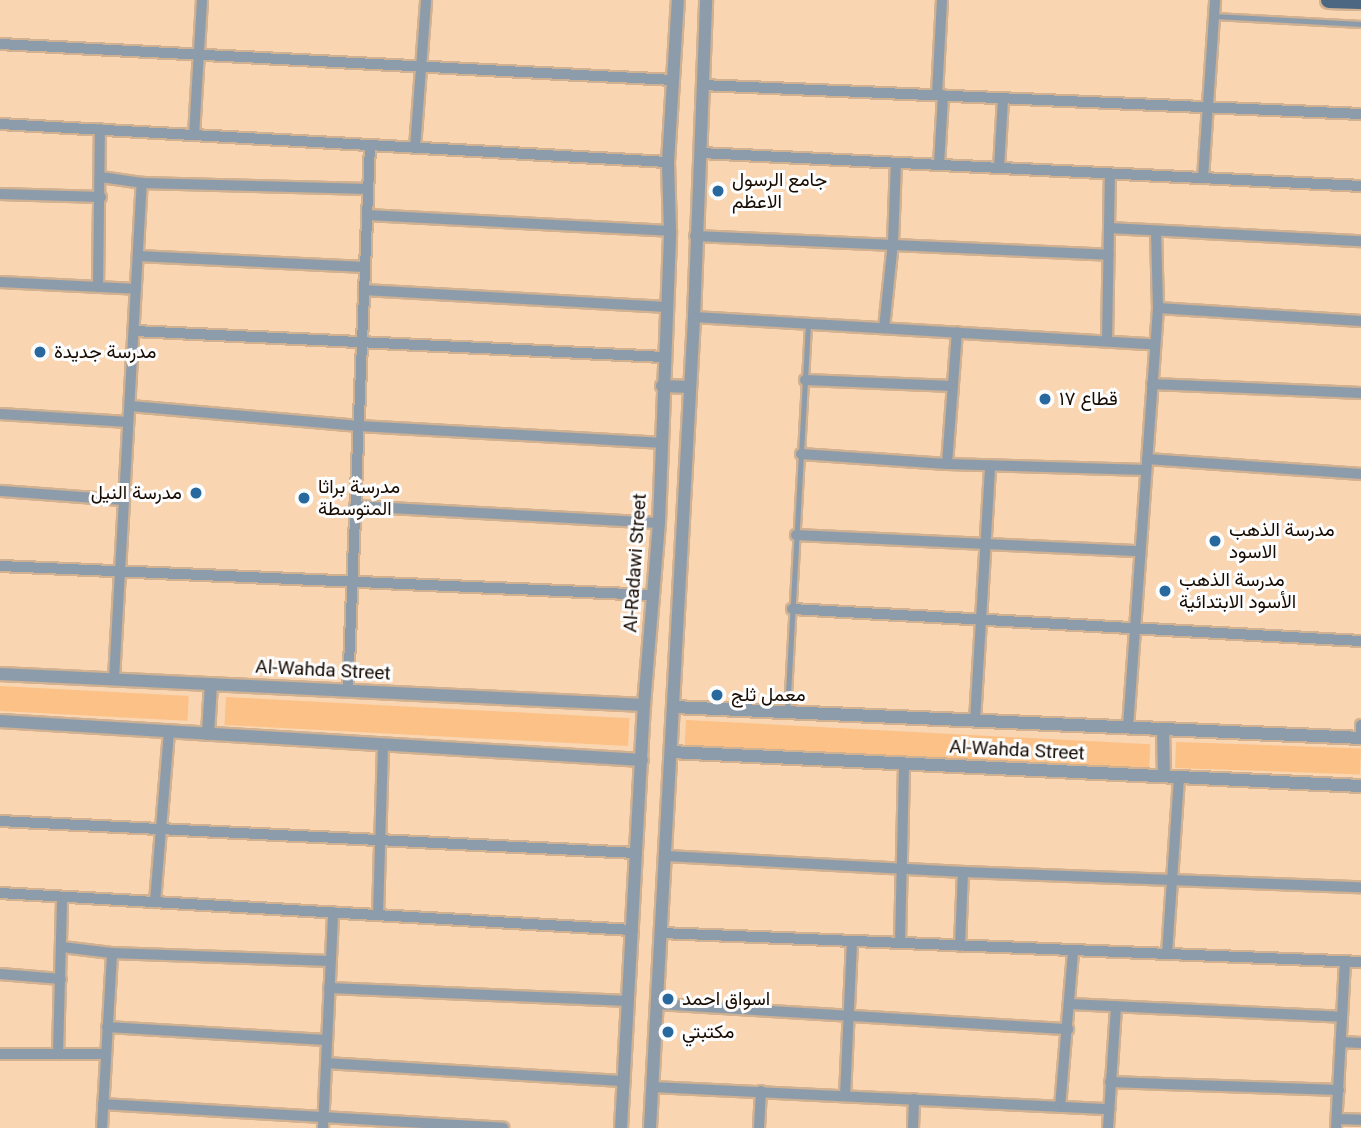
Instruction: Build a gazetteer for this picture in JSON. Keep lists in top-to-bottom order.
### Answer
{
  "streets": {
    "street": ["Al-Radawi Street", "Al-Wahda Street"]
  },
  "crossings": [
    ["Al-Radawi Street", "Al-Wahda Street"]
  ],
  "places": [
    "جامع الرسول الاعظم",
    "مدرسة جديدة",
    "قطاع ١٧",
    "مدرسة النيل",
    "مدرسة براثا المتوسطة",
    "مدرسة الذهب الاسود",
    "مدرسة الذهب الأسود الابتدائية",
    "معمل ثلج",
    "اسواق احمد",
    "مكتبتي"
  ]
}
